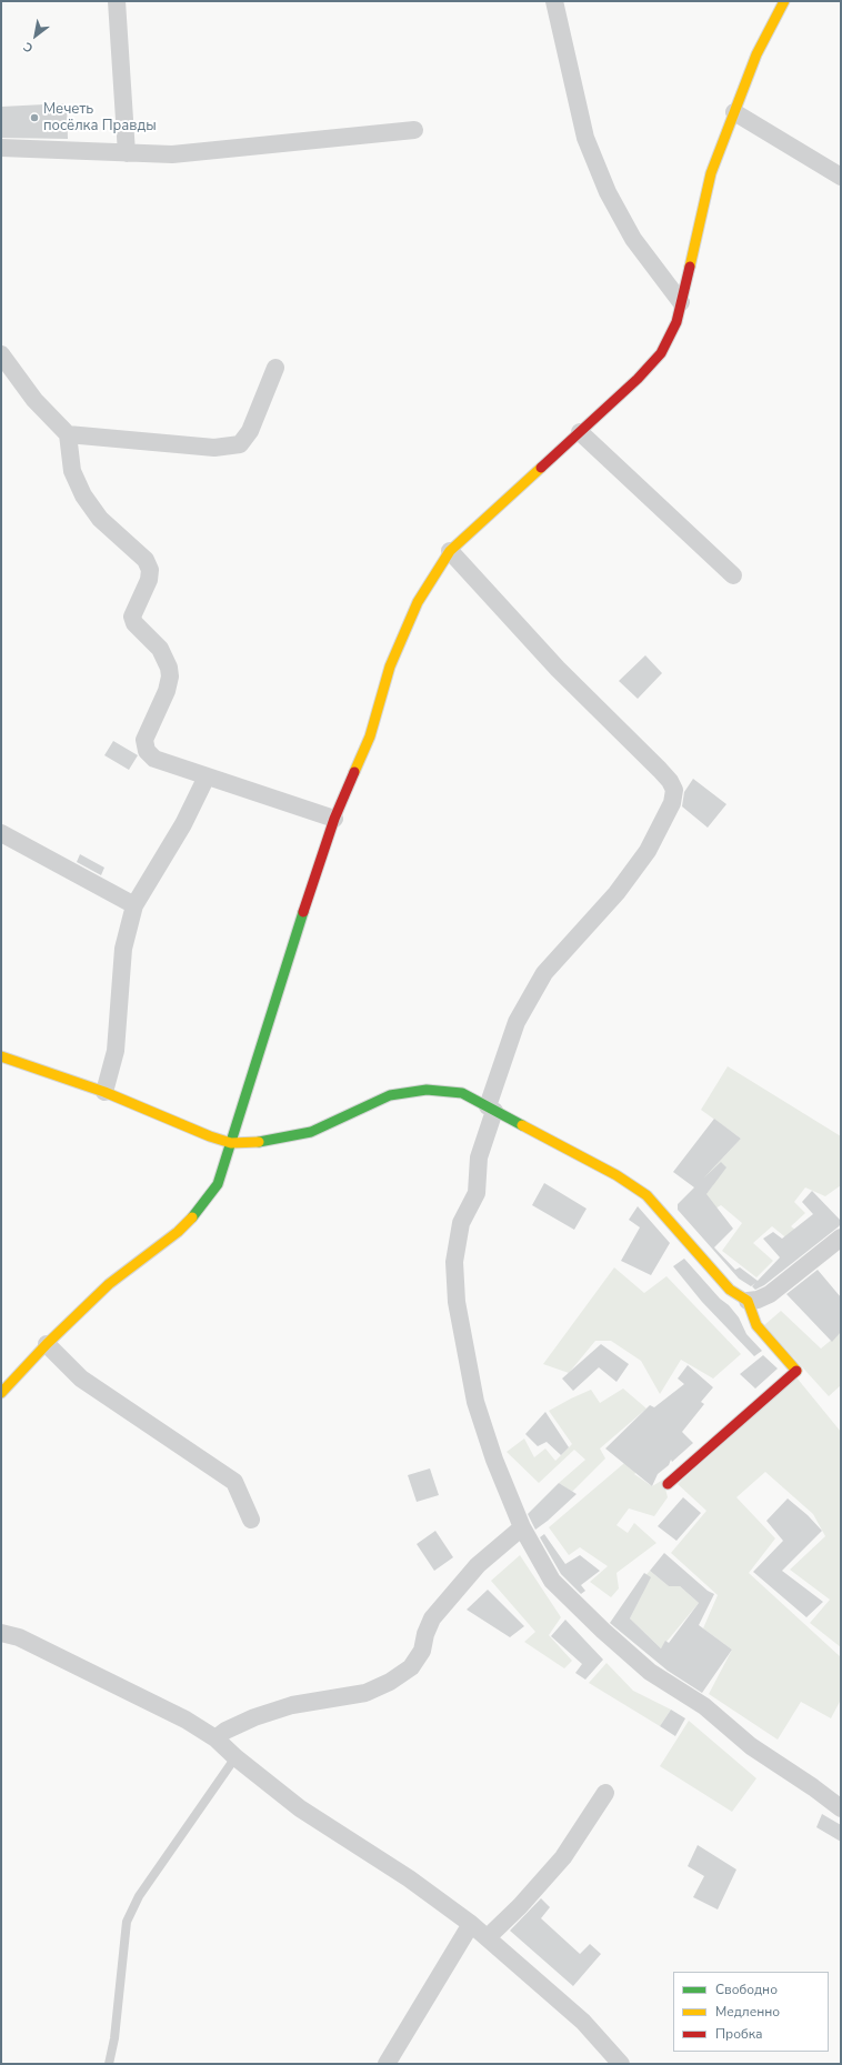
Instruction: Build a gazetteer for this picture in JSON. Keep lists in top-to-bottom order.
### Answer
{
  "places": ["Мечеть посёлка Правды"],
  "legend": ["Свободно", "Медленно", "Пробка"],
  "north": "bottom left"
}
